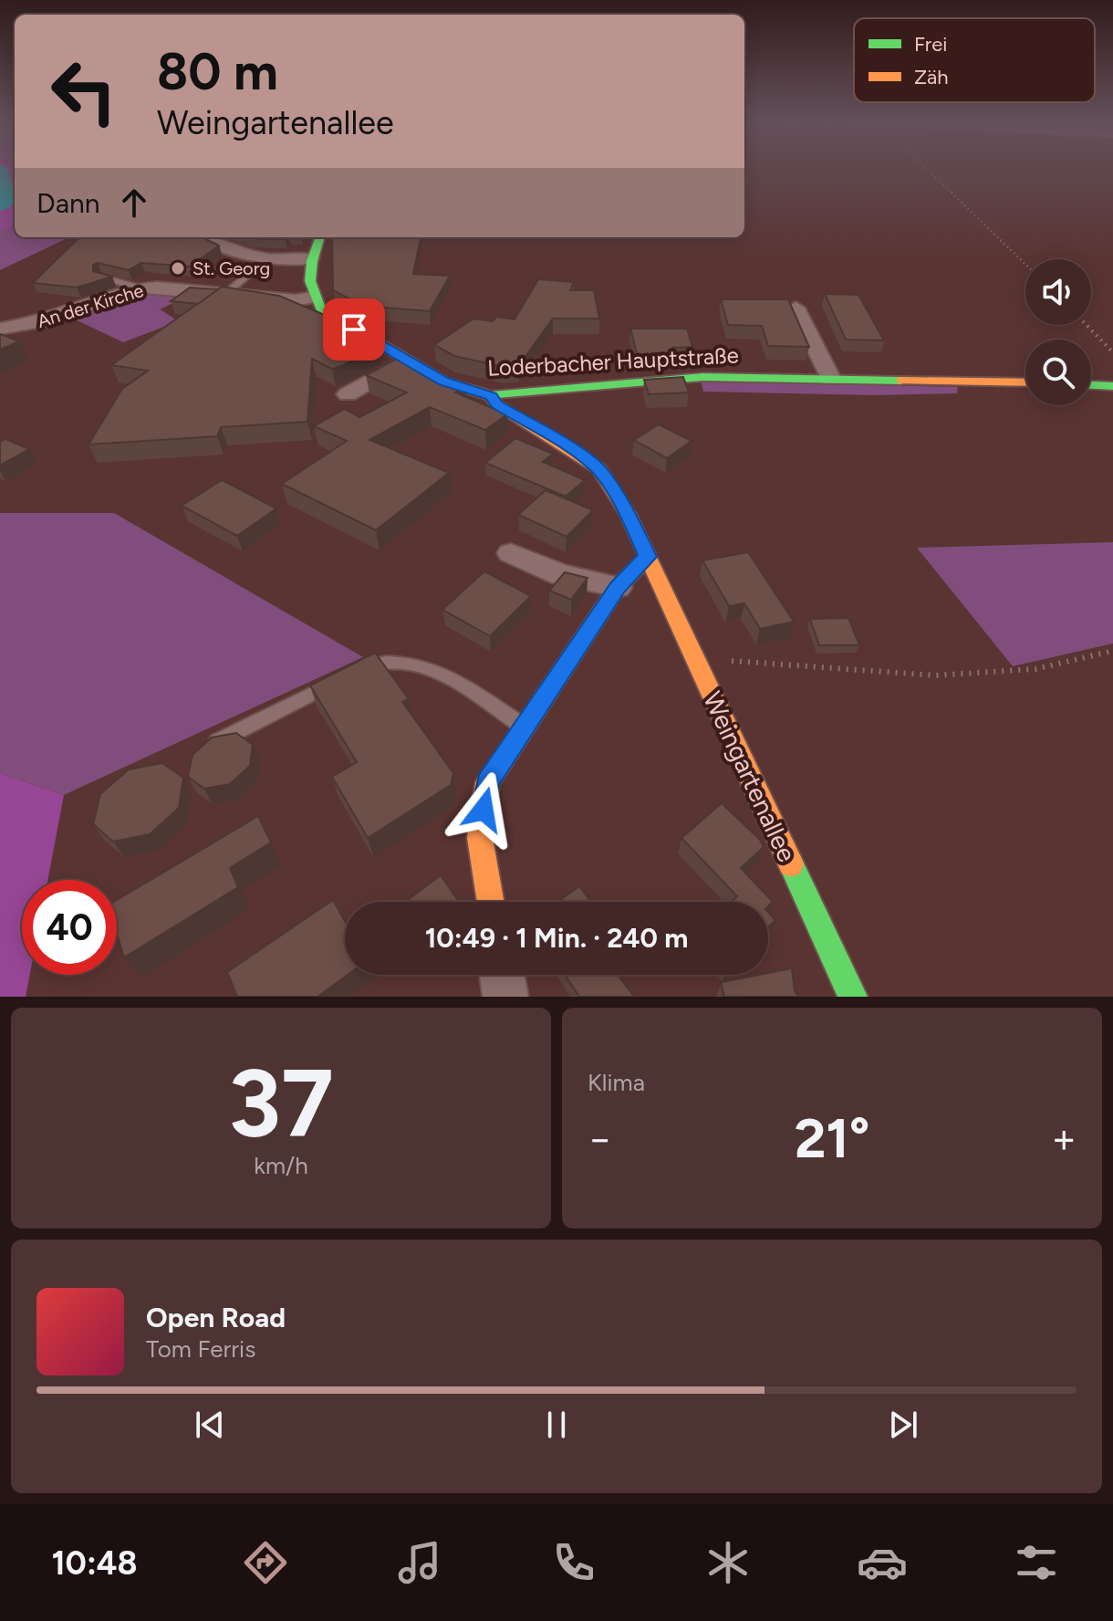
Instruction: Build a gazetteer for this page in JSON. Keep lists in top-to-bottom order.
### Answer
{
  "streets": {
    "street": ["An der Kirche", "Loderbacher Hauptstraße", "Weingartenallee"]
  },
  "crossings": [
    ["An der Kirche", "Loderbacher Hauptstraße"],
    ["Loderbacher Hauptstraße", "Weingartenallee"]
  ],
  "places": ["St. Georg"],
  "legend": ["Frei", "Zäh"],
  "page": {
    "turn": ["80 m", "Weingartenallee"],
    "then": "Dann",
    "limit": "40",
    "trip": "10:49 · 1 Min. · 240 m",
    "tile": [
      ["37", "km/h"],
      "Klima"
    ],
    "heat": ["−", "21°", "+"],
    "song": ["Open Road", "Tom Ferris"],
    "tabs": "10:48"
  }
}
